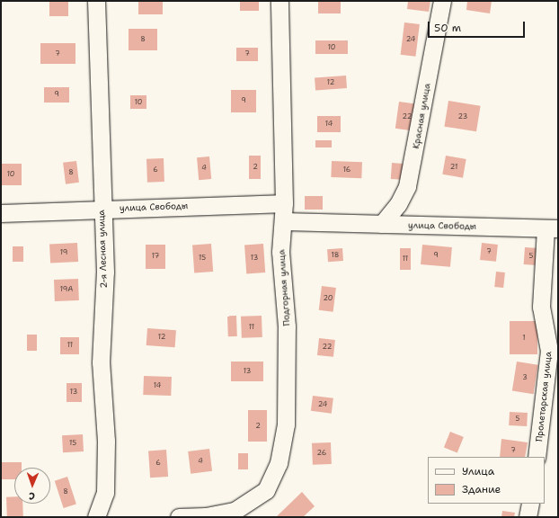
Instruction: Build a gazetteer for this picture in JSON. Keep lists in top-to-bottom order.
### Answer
{
  "streets": {
    "street": [
      "Красная улица",
      "улица Свободы",
      "2-я Лесная улица",
      "Подгорная улица",
      "Пролетарская улица"
    ]
  },
  "crossings": [
    ["Красная улица", "улица Свободы"],
    ["улица Свободы", "2-я Лесная улица"],
    ["улица Свободы", "Подгорная улица"],
    ["улица Свободы", "Пролетарская улица"]
  ],
  "house_numbers": [
    "8",
    "24",
    "10",
    "7",
    "7",
    "12",
    "9",
    "9",
    "10",
    "22",
    "23",
    "14",
    "2",
    "21",
    "4",
    "6",
    "16",
    "8",
    "10",
    "7",
    "19",
    "18",
    "9",
    "17",
    "5",
    "15",
    "13",
    "11",
    "19А",
    "20",
    "11",
    "12",
    "1",
    "11",
    "22",
    "13",
    "3",
    "14",
    "13",
    "24",
    "5",
    "2",
    "15",
    "7",
    "26",
    "4",
    "6",
    "8"
  ],
  "legend": ["Улица", "Здание"],
  "scale_bar": "50 m",
  "north": "bottom"
}
